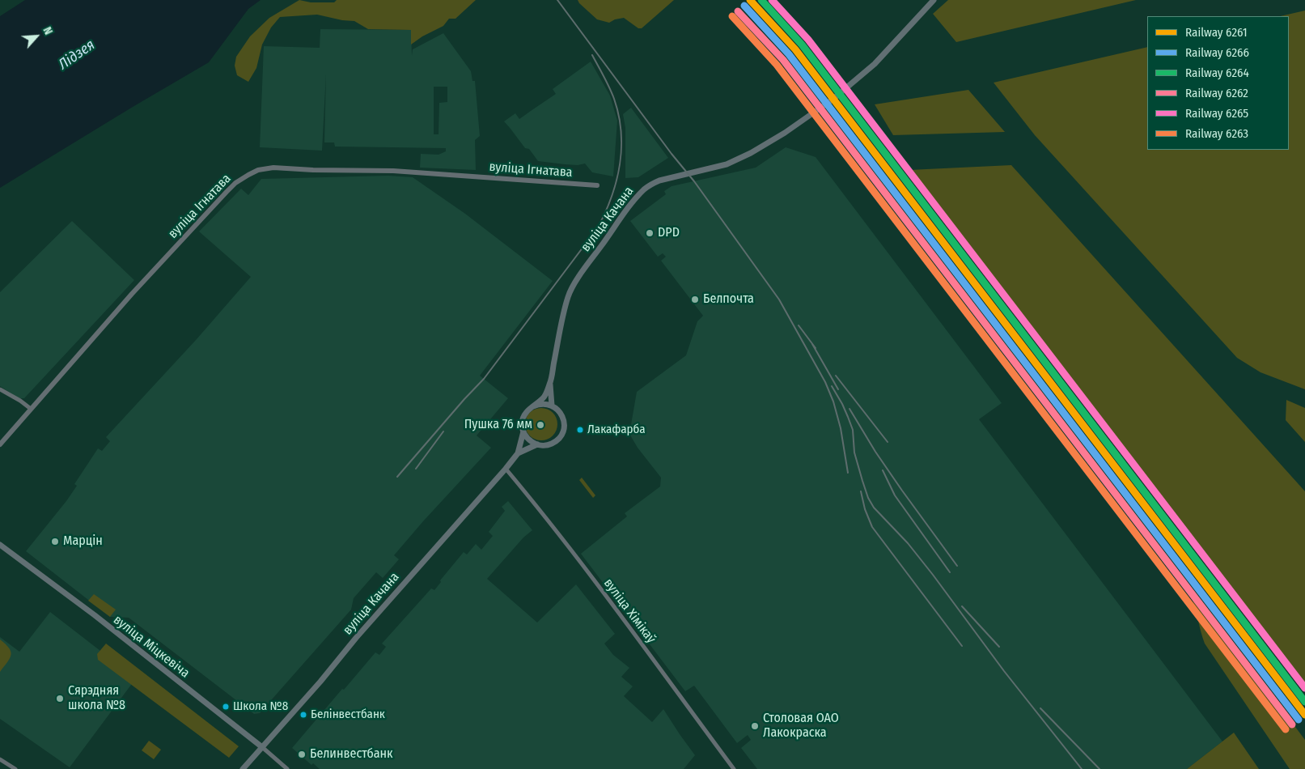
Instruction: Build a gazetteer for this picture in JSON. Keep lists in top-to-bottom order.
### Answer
{
  "streets": {
    "main road": ["вуліца Качана", "вуліца Міцкевіча"],
    "street": ["вуліца Ігнатава", "вуліца Хімікаў"]
  },
  "crossings": [
    ["вуліца Качана", "вуліца Хімікаў"],
    ["вуліца Качана", "вуліца Міцкевіча"]
  ],
  "water": ["Лідзея"],
  "places": [
    "DPD",
    "Белпочта",
    "Пушка 76 мм",
    "Лакафарба",
    "Марцін",
    "Сярэдняя школа №8",
    "Школа №8",
    "Белінвестбанк",
    "Столовая ОАО Лакокраска",
    "Белинвестбанк"
  ],
  "lines": [
    "rail line 6261",
    "rail line 6264",
    "rail line 6265",
    "rail line 6266",
    "rail line 6262",
    "rail line 6263"
  ],
  "legend": [
    "Railway 6261",
    "Railway 6266",
    "Railway 6264",
    "Railway 6262",
    "Railway 6265",
    "Railway 6263"
  ],
  "north": "top right"
}
